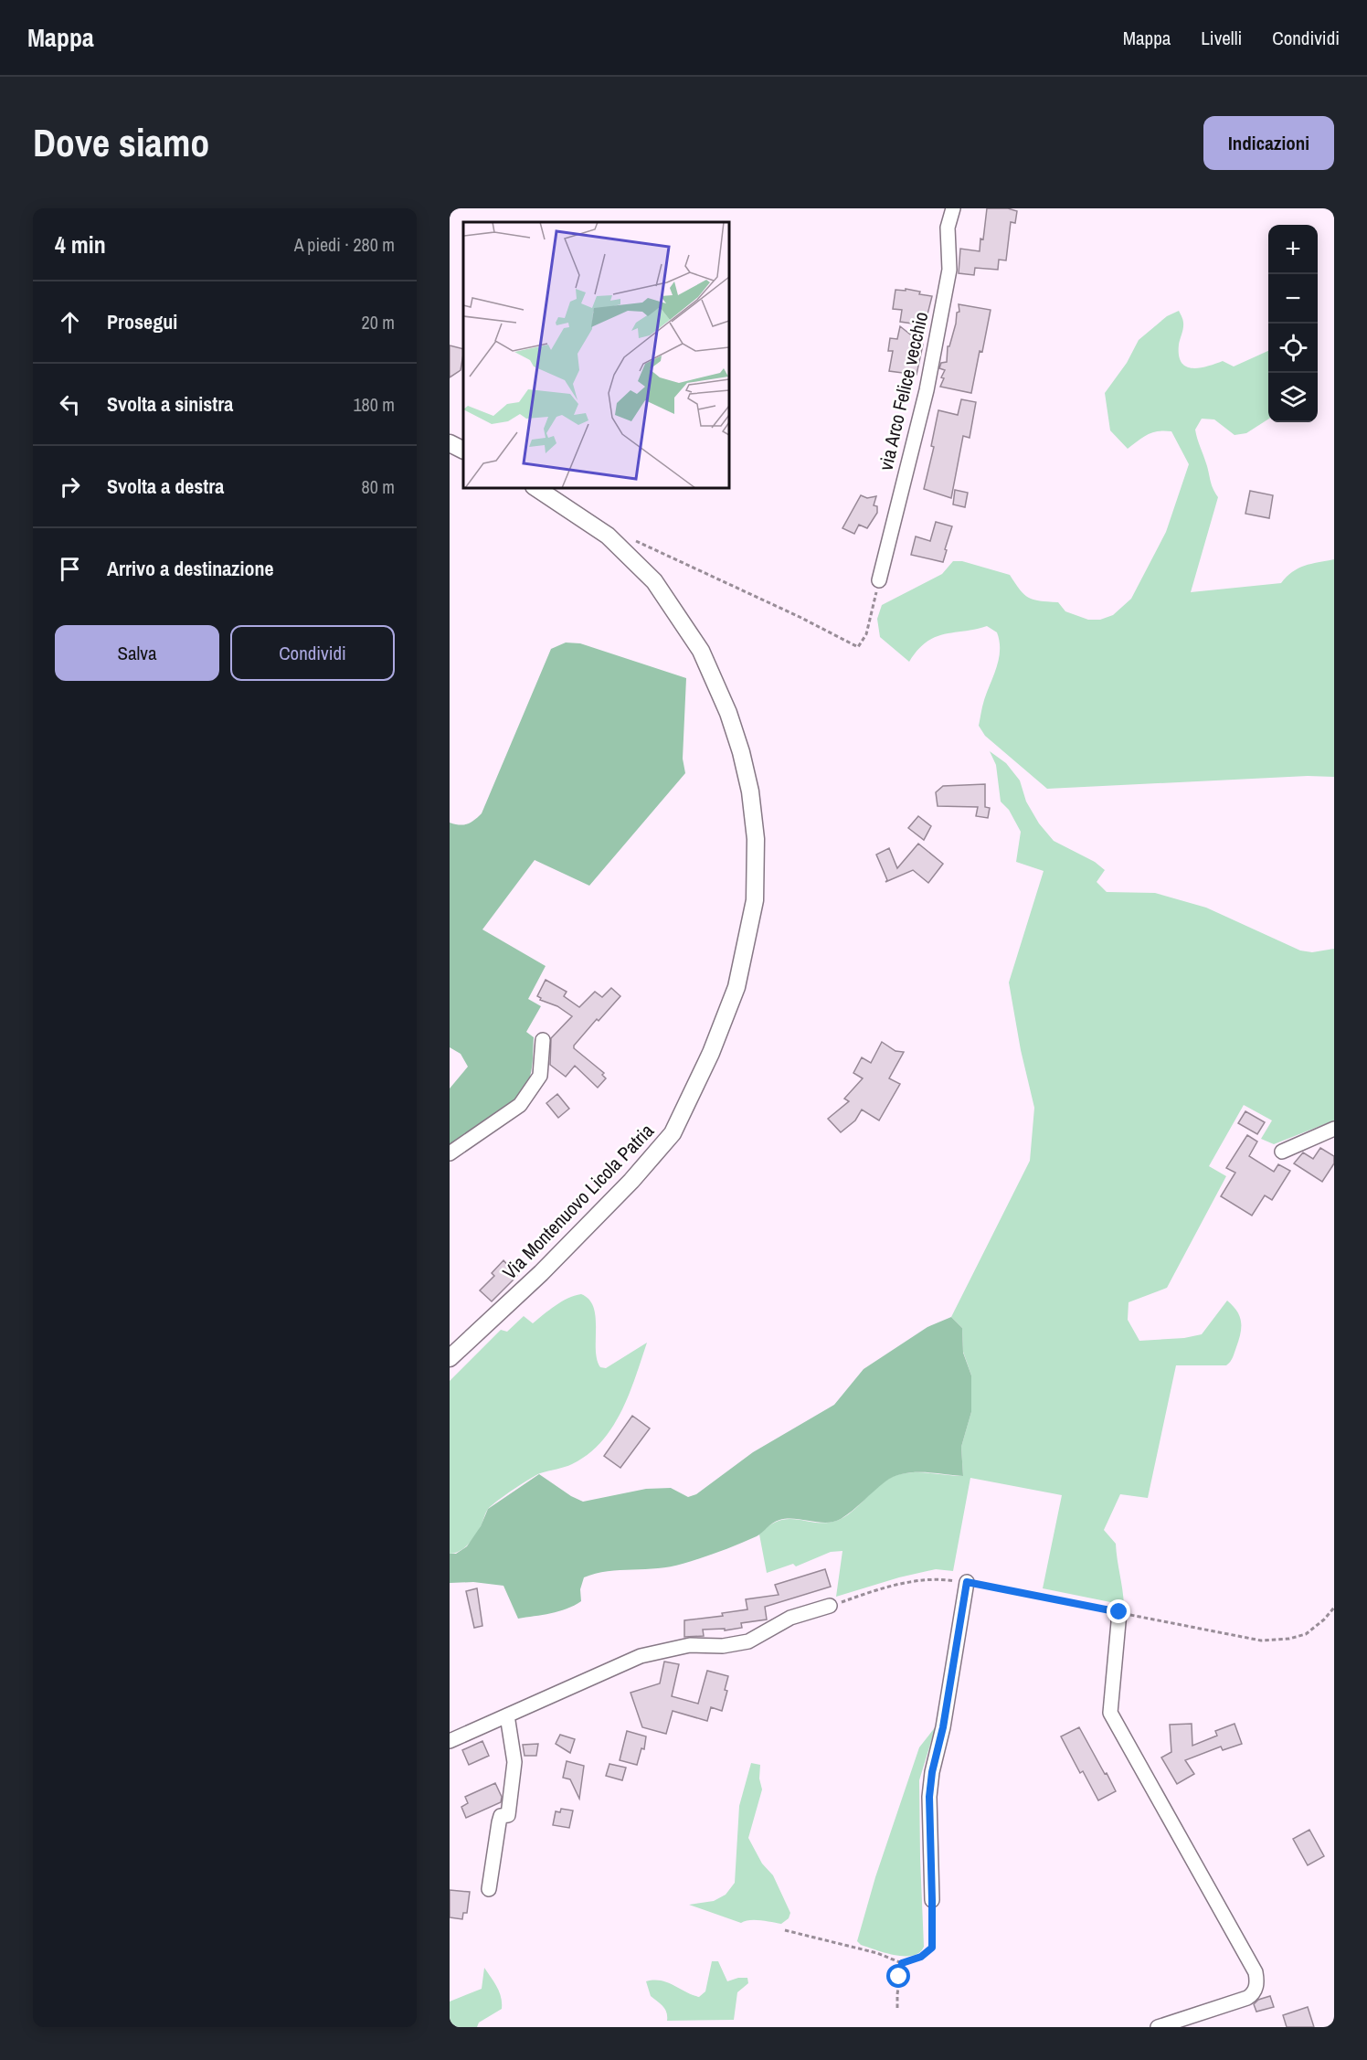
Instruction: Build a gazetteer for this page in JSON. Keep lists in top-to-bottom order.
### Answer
{
  "streets": {
    "main road": ["Via Montenuovo Licola Patria"],
    "street": ["via Arco Felice vecchio"]
  },
  "page": {
    "header": "Mappa",
    "nav": ["Mappa", "Livelli", "Condividi"],
    "buttons": [
      "Indicazioni",
      ["Salva", "Condividi"]
    ],
    "title": "Dove siamo",
    "heading": ["4 min", "A piedi · 280 m"],
    "map_buttons": ["+", "−"],
    "list": [
      ["Prosegui", "20 m"],
      ["Svolta a sinistra", "180 m"],
      ["Svolta a destra", "80 m"],
      "Arrivo a destinazione"
    ]
  }
}
